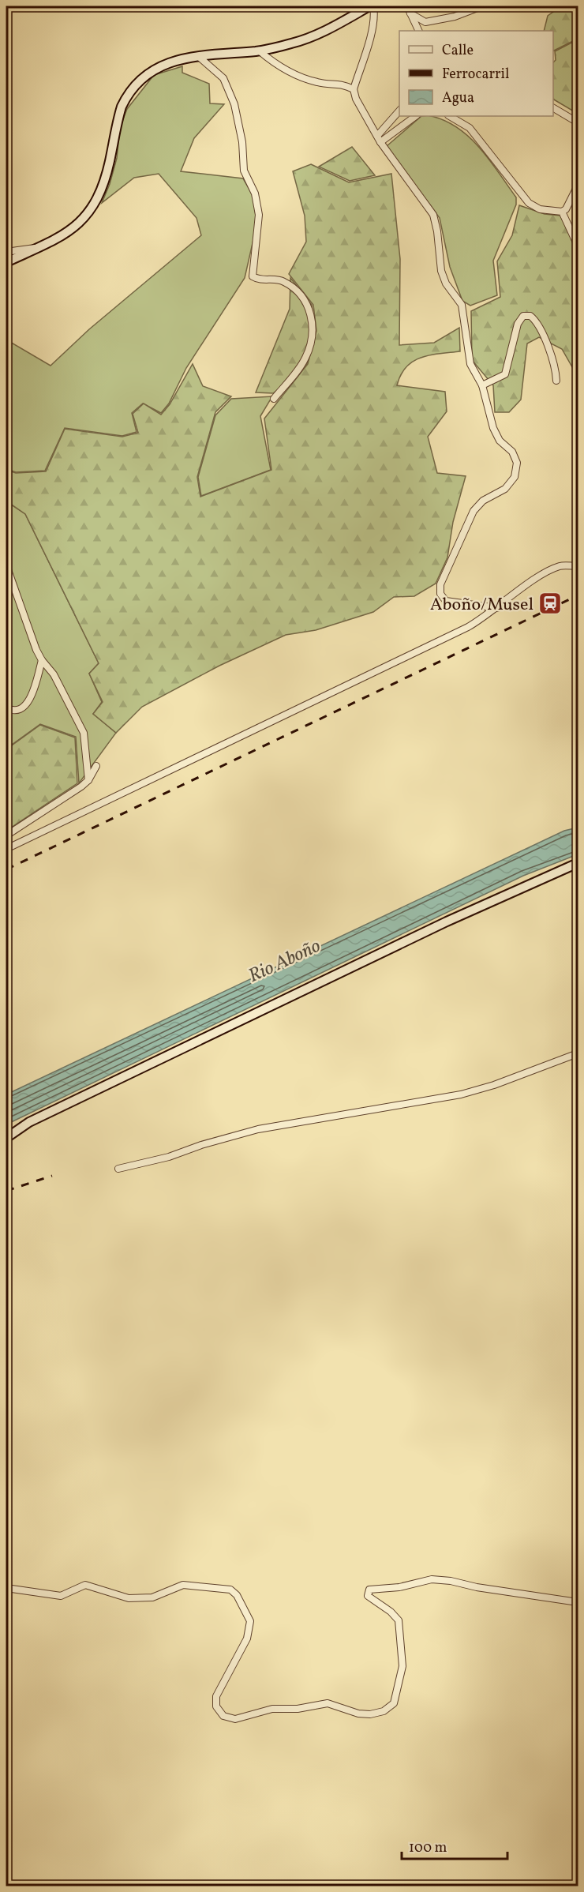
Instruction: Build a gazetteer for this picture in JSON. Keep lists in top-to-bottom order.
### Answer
{
  "water": ["Rio Aboño"],
  "places": {
    "station": ["Aboño/Musel"]
  },
  "legend": ["Calle", "Ferrocarril", "Agua"],
  "scale_bar": "100 m"
}
